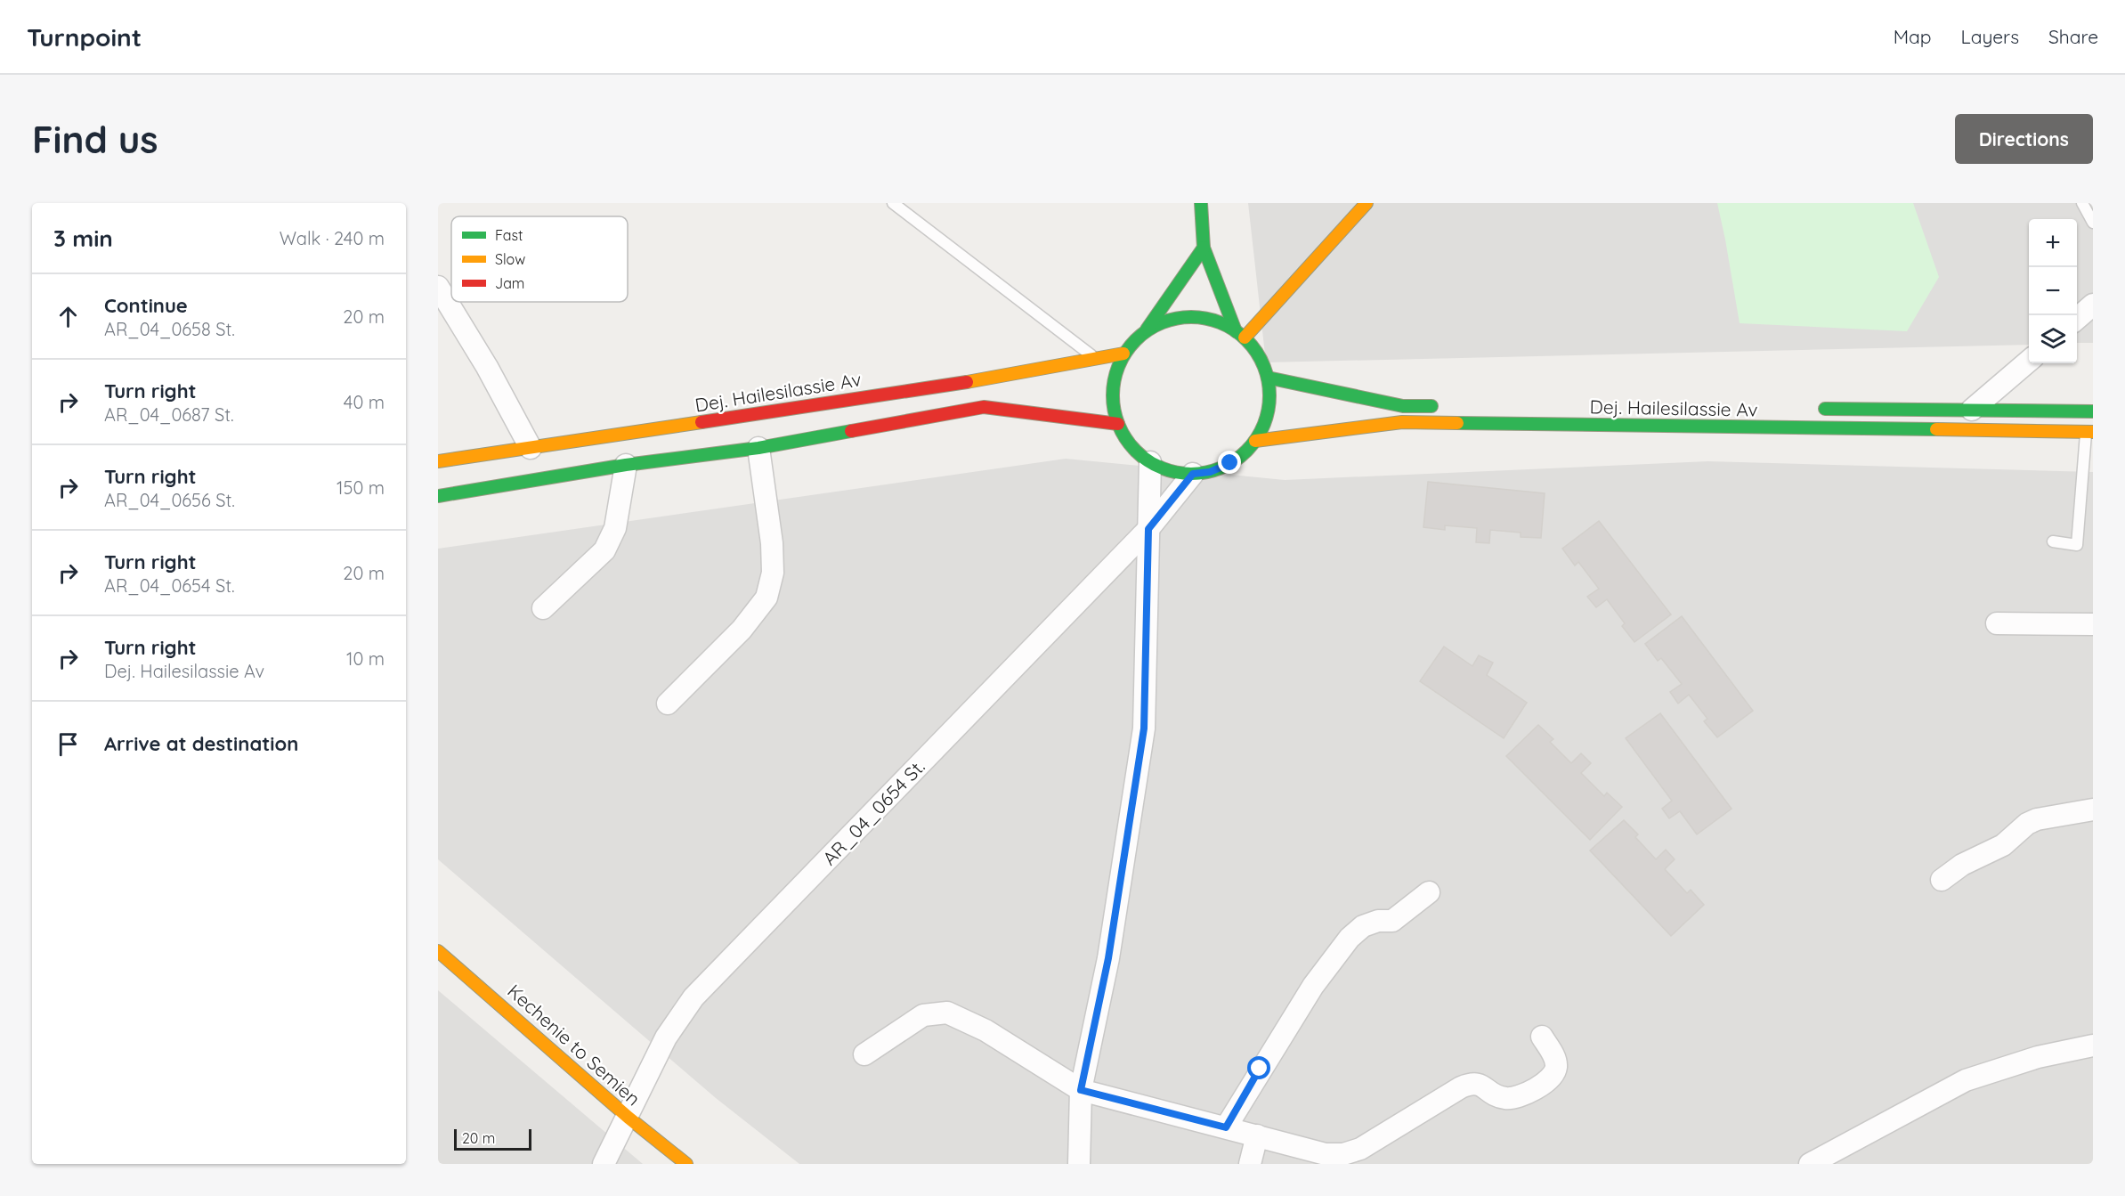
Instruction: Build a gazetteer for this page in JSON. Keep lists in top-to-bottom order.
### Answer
{
  "streets": {
    "main road": ["Dej. Hailesilassie Av", "Kechenie to Semien"],
    "street": ["AR_04_0654 St."]
  },
  "crossings": [
    ["Dej. Hailesilassie Av", "AR_04_0654 St."],
    ["AR_04_0654 St.", "Kechenie to Semien"]
  ],
  "legend": ["Fast", "Slow", "Jam"],
  "scale_bar": "20 m",
  "page": {
    "header": "Turnpoint",
    "nav": ["Map", "Layers", "Share"],
    "buttons": "Directions",
    "title": "Find us",
    "heading": ["3 min", "Walk · 240 m"],
    "map_buttons": ["+", "−"],
    "list": [
      ["Continue", "AR_04_0658 St.", "20 m"],
      ["Turn right", "AR_04_0687 St.", "40 m"],
      ["Turn right", "AR_04_0656 St.", "150 m"],
      ["Turn right", "AR_04_0654 St.", "20 m"],
      ["Turn right", "Dej. Hailesilassie Av", "10 m"],
      "Arrive at destination"
    ],
    "scale": "20 m"
  }
}
